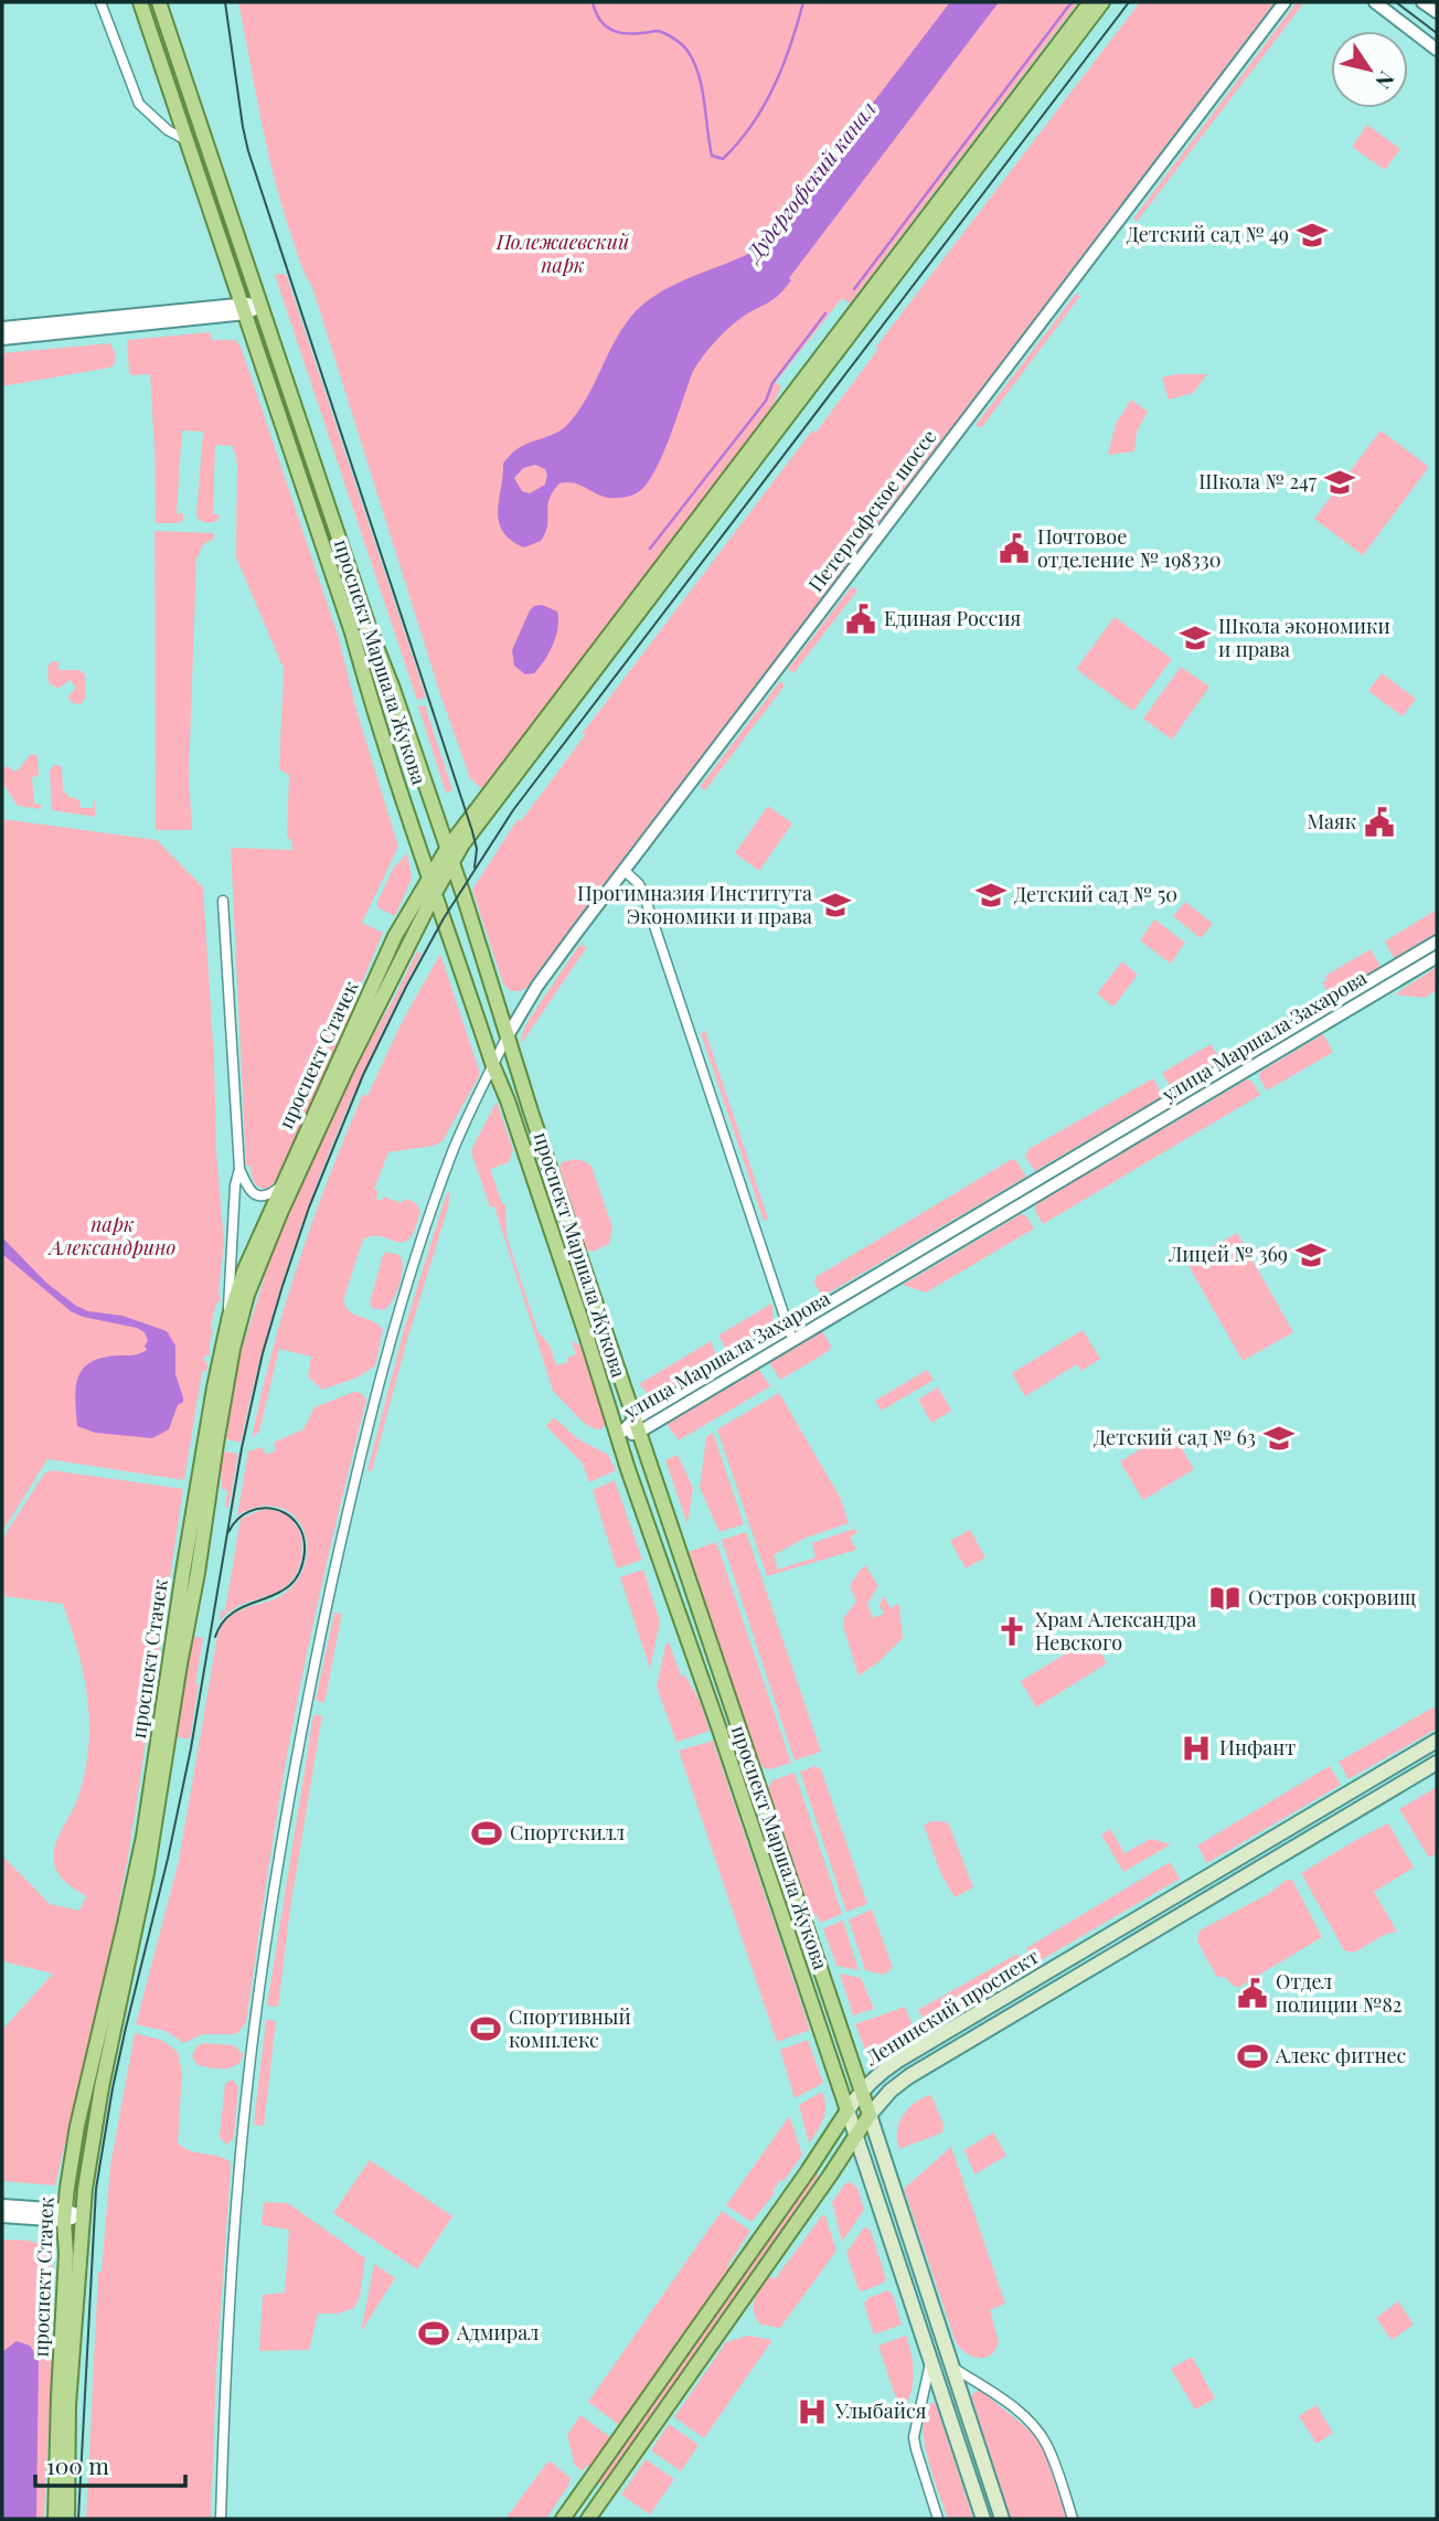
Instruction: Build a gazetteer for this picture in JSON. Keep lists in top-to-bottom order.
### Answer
{
  "streets": {
    "main road": ["проспект Маршала Жукова", "проспект Стачек", "Ленинский проспект"],
    "street": ["Петергофское шоссе", "улица Маршала Захарова"]
  },
  "crossings": [
    ["Петергофское шоссе", "проспект Маршала Жукова"],
    ["проспект Маршала Жукова", "улица Маршала Захарова"],
    ["проспект Маршала Жукова", "проспект Стачек"],
    ["проспект Маршала Жукова", "Ленинский проспект"]
  ],
  "water": ["Дудергофский канал"],
  "parks": ["Полежаевский парк", "парк Александрино"],
  "places": {
    "school or university": [
      "Детский сад № 49",
      "Школа № 247",
      "Школа экономики и права",
      "Детский сад № 50",
      "Прогимназия Института Экономики и права",
      "Лицей № 369",
      "Детский сад № 63"
    ],
    "public building": [
      "Почтовое отделение № 198330",
      "Единая Россия",
      "Маяк",
      "Отдел полиции №82"
    ],
    "library": ["Остров сокровищ"],
    "church": ["Храм Александра Невского"],
    "hospital": ["Инфант", "Улыбайся"],
    "sports": [
      "Спортскилл",
      "Спортивный комплекс",
      "Алекс фитнес",
      "Адмирал"
    ]
  },
  "scale_bar": "100 m",
  "north": "bottom right"
}
